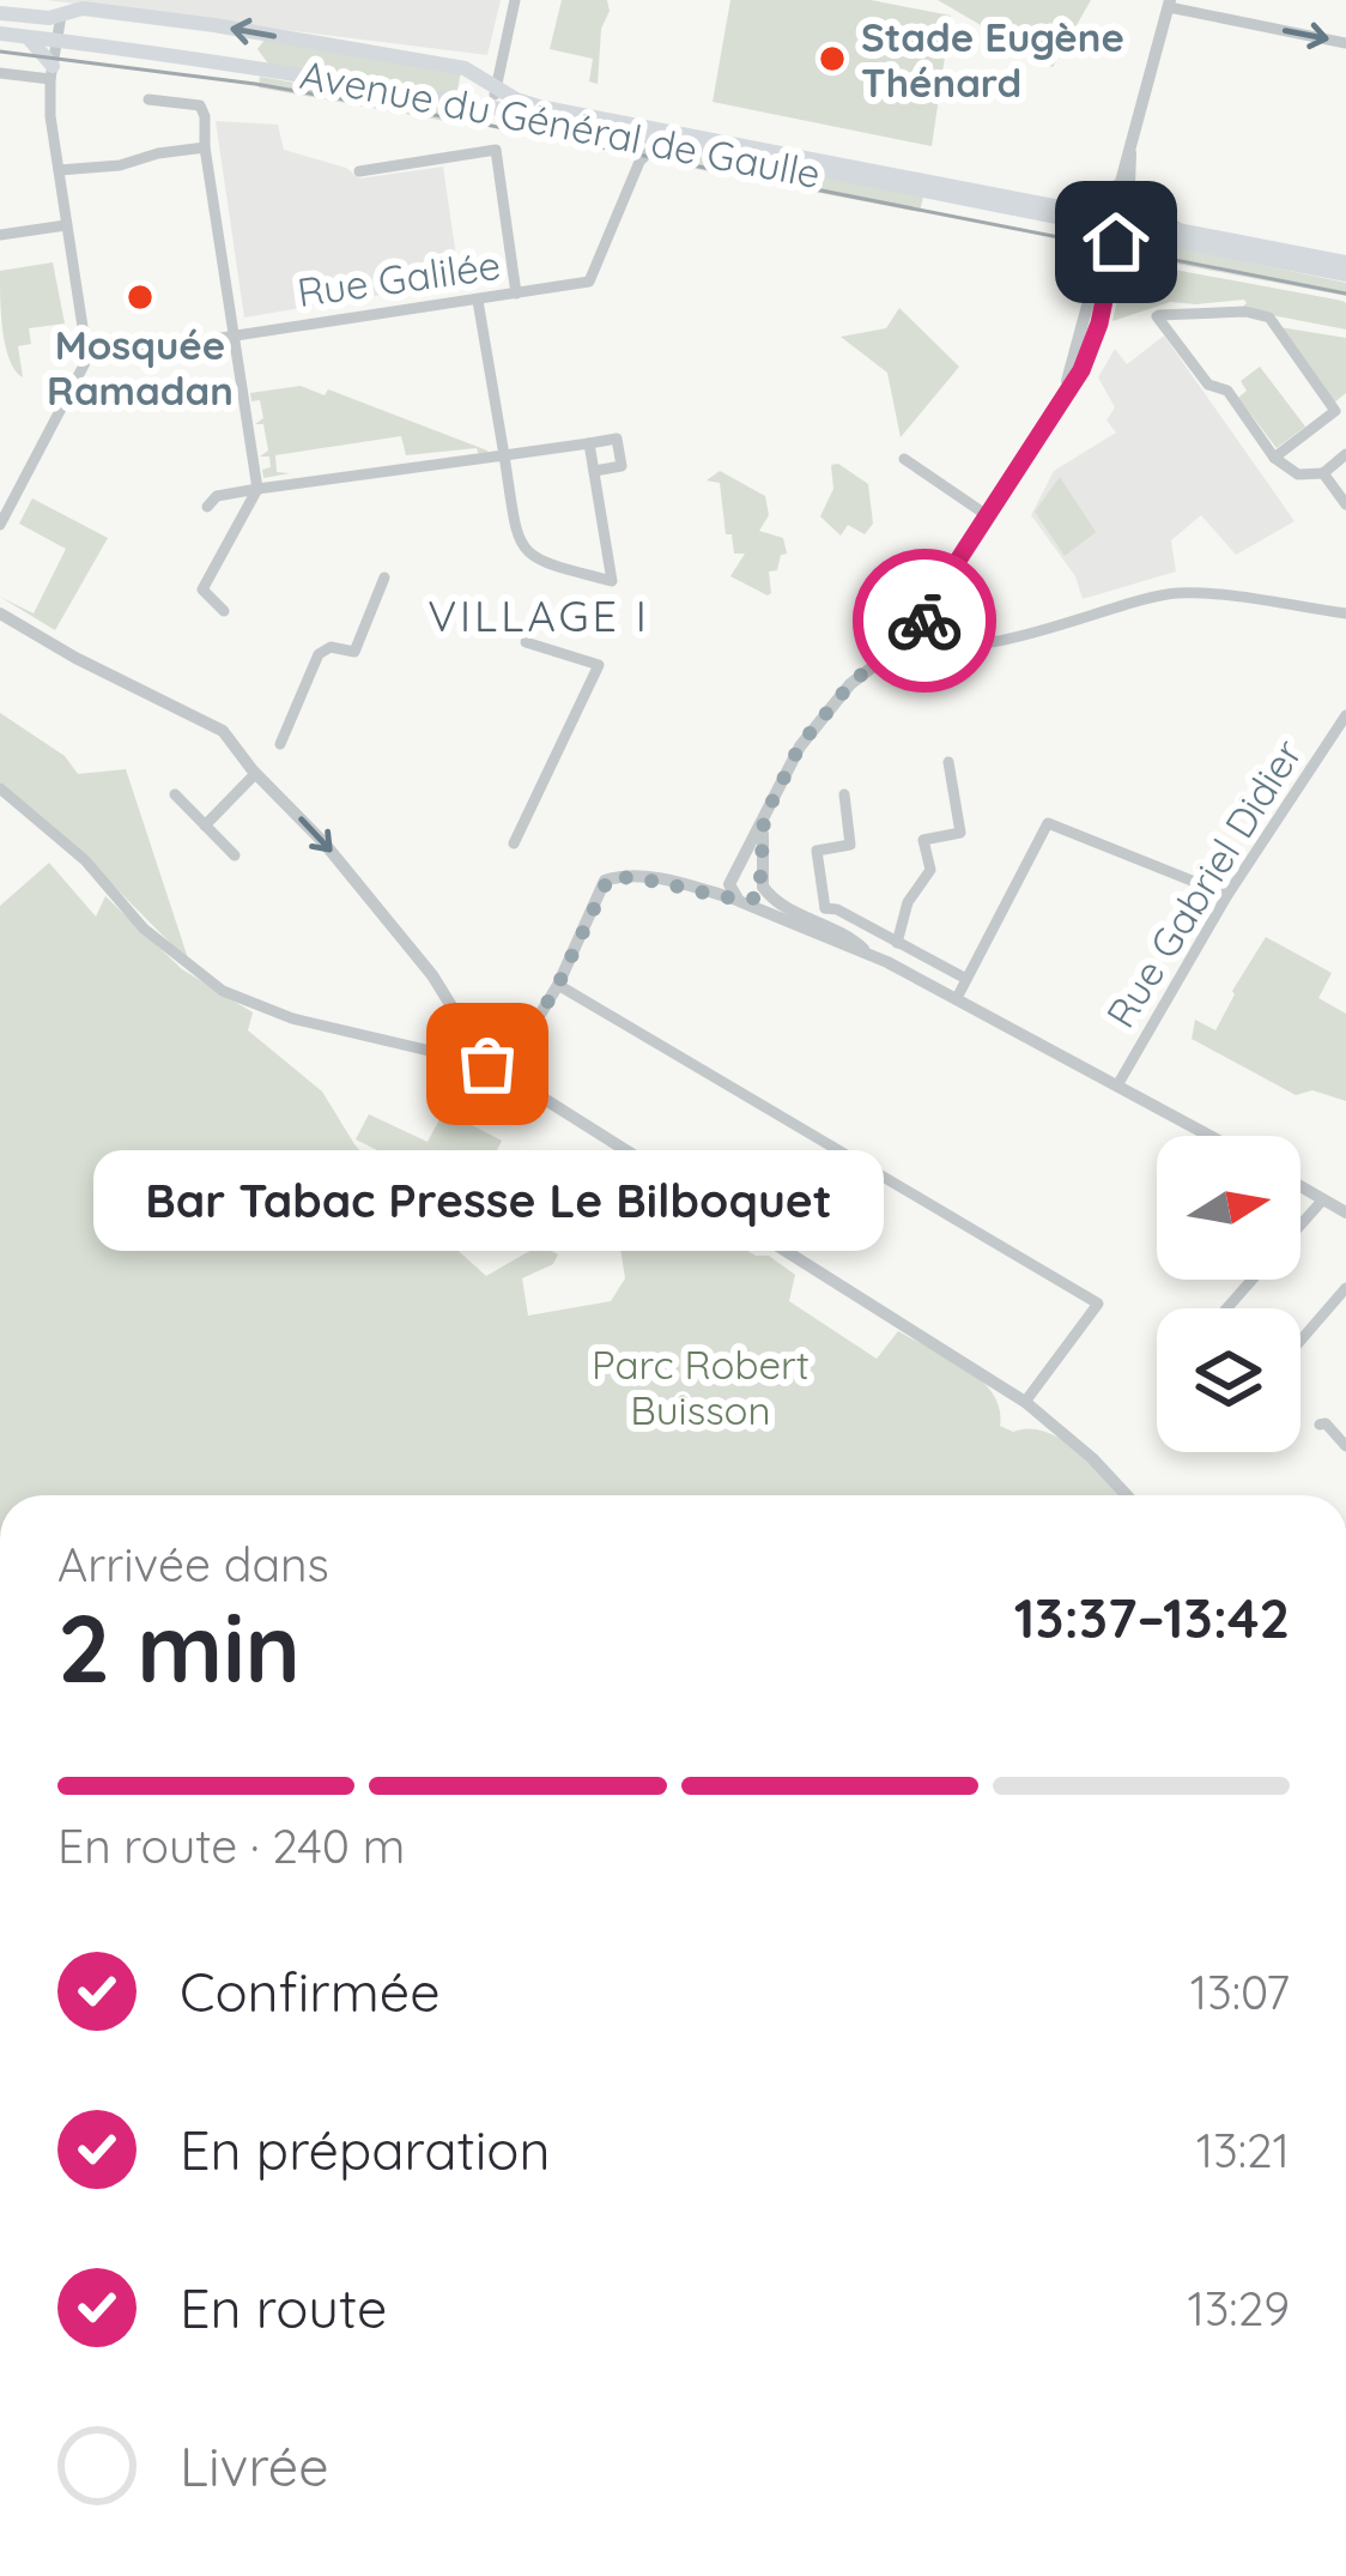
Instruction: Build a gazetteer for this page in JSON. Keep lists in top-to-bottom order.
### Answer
{
  "streets": {
    "main road": ["Avenue du Général de Gaulle"],
    "street": ["Rue Galilée", "Rue Gabriel Didier"]
  },
  "crossings": [
    ["Avenue du Général de Gaulle", "Rue Galilée"]
  ],
  "districts": ["VILLAGE I"],
  "parks": ["Parc Robert Buisson"],
  "places": ["Stade Eugène Thénard", "Mosquée Ramadan", "Bar Tabac Presse Le Bilboquet"],
  "north": "right",
  "page": {
    "bubble": "Bar Tabac Presse Le Bilboquet",
    "heading": ["2 min", "Arrivée dans", "13:37–13:42"],
    "bar": "En route · 240 m",
    "list": [
      ["Confirmée", "13:07"],
      ["En préparation", "13:21"],
      ["En route", "13:29"],
      "Livrée"
    ]
  }
}
